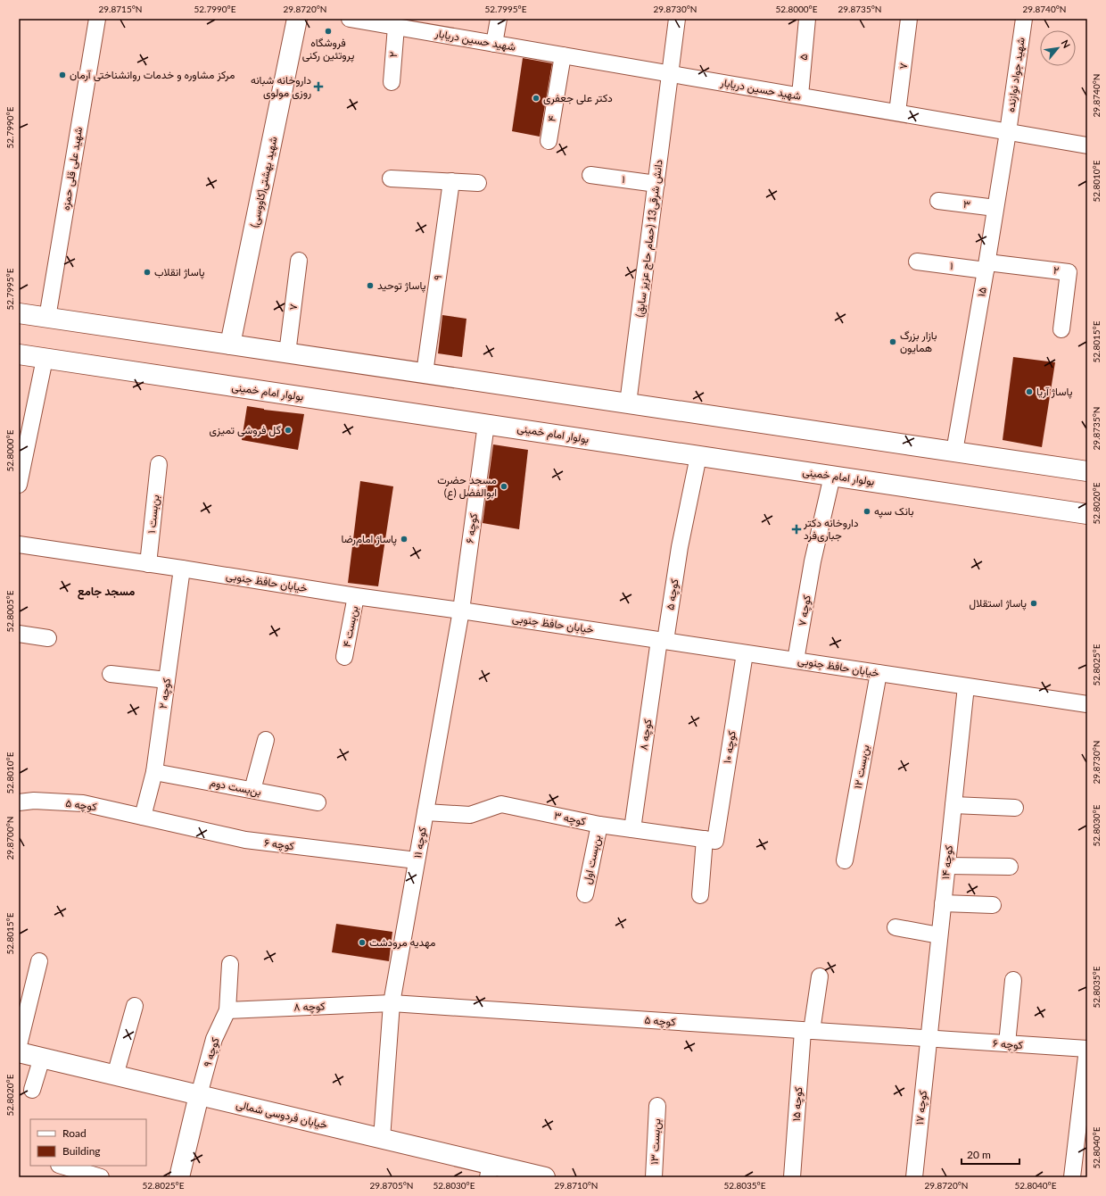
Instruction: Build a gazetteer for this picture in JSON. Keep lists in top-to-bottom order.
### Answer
{
  "streets": {
    "main road": ["شهید بهشتی(کاووسی)", "بولوار امام خمینی", "خیابان فردوسی شمالی"],
    "street": [
      "شهید حسین دریابار",
      "۲",
      "۵",
      "۷",
      "شهید جواد نوازنده",
      "۴",
      "شهید علی قلی حمزه",
      "۱",
      "۳",
      "دانش شرقی13 (حمام حاج عزیز سابق)",
      "۹",
      "۱۵",
      "بن‌بست ۱",
      "کوچه ۶",
      "خیابان حافظ جنوبی",
      "کوچه ۵",
      "کوچه ۷",
      "بن‌بست ۴",
      "کوچه ۲",
      "کوچه ۸",
      "کوچه ۱۰",
      "بن‌بست ۱۲",
      "بن‌بست دوم",
      "کوچه ۳",
      "کوچه ۱۱",
      "بن‌بست اول",
      "کوچه ۱۴",
      "کوچه ۹",
      "کوچه ۱۵",
      "کوچه ۱۷",
      "بن‌بست ۱۳"
    ]
  },
  "crossings": [
    ["شهید حسین دریابار", "۲"],
    ["شهید حسین دریابار", "۵"],
    ["شهید حسین دریابار", "۷"],
    ["شهید حسین دریابار", "شهید جواد نوازنده"],
    ["شهید حسین دریابار", "۴"],
    ["شهید حسین دریابار", "دانش شرقی13 (حمام حاج عزیز سابق)"],
    ["شهید حسین دریابار", "۱۵"],
    ["۲", "۱"],
    ["۲", "۱۵"],
    ["شهید جواد نوازنده", "۱۵"],
    ["۱", "دانش شرقی13 (حمام حاج عزیز سابق)"],
    ["۱", "۱۵"],
    ["۳", "۱۵"],
    ["بولوار امام خمینی", "کوچه ۶"],
    ["بولوار امام خمینی", "کوچه ۵"],
    ["بولوار امام خمینی", "کوچه ۷"],
    ["بن‌بست ۱", "خیابان حافظ جنوبی"],
    ["کوچه ۶", "خیابان حافظ جنوبی"],
    ["کوچه ۶", "کوچه ۵"],
    ["کوچه ۶", "کوچه ۲"],
    ["کوچه ۶", "کوچه ۱۱"],
    ["کوچه ۶", "کوچه ۱۴"],
    ["کوچه ۶", "کوچه ۱۷"],
    ["خیابان حافظ جنوبی", "کوچه ۵"],
    ["خیابان حافظ جنوبی", "کوچه ۷"],
    ["خیابان حافظ جنوبی", "بن‌بست ۴"],
    ["خیابان حافظ جنوبی", "کوچه ۲"],
    ["خیابان حافظ جنوبی", "کوچه ۸"],
    ["خیابان حافظ جنوبی", "کوچه ۱۰"],
    ["خیابان حافظ جنوبی", "بن‌بست ۱۲"],
    ["خیابان حافظ جنوبی", "کوچه ۱۱"],
    ["خیابان حافظ جنوبی", "کوچه ۱۴"],
    ["کوچه ۵", "کوچه ۲"],
    ["کوچه ۵", "کوچه ۸"],
    ["کوچه ۵", "کوچه ۱۱"],
    ["کوچه ۵", "کوچه ۱۴"],
    ["کوچه ۵", "کوچه ۱۵"],
    ["کوچه ۵", "کوچه ۱۷"],
    ["کوچه ۲", "بن‌بست دوم"],
    ["کوچه ۸", "کوچه ۳"],
    ["کوچه ۸", "کوچه ۱۱"],
    ["کوچه ۸", "کوچه ۹"],
    ["کوچه ۱۰", "کوچه ۳"],
    ["کوچه ۳", "کوچه ۱۱"],
    ["کوچه ۳", "بن‌بست اول"],
    ["کوچه ۱۱", "خیابان فردوسی شمالی"],
    ["کوچه ۱۴", "کوچه ۱۷"],
    ["کوچه ۹", "خیابان فردوسی شمالی"]
  ],
  "districts": ["مسجد جامع"],
  "places": {
    "other": [
      "فروشگاه پروتئین رکنی",
      "مرکز مشاوره و خدمات روانشناختی آرمان",
      "دکتر علی جعفری",
      "پاساژ انقلاب",
      "پاساژ توحید",
      "بازار بزرگ همایون",
      "پاساژ آریا",
      "گل فروشی تمیزی",
      "مسجد حضرت ابوالفضل (ع)",
      "بانک سپه",
      "پاساژ امام‌رضا",
      "پاساژ استقلال",
      "مهدیه مرودشت"
    ],
    "health": ["داروخانه شبانه روزی مولوی", "داروخانه دکتر جباری‌فرد"]
  },
  "legend": ["Road", "Building"],
  "scale_bar": "20 m",
  "north": "top right",
  "coordinates": [
    "29.8715°N",
    "52.7990°E",
    "29.8720°N",
    "52.7995°E",
    "29.8730°N",
    "52.8000°E",
    "29.8735°N",
    "29.8740°N",
    "52.8010°E",
    "52.8015°E",
    "52.8020°E",
    "52.8005°E",
    "52.8025°E",
    "52.8030°E",
    "29.8700°N",
    "52.8035°E",
    "52.8040°E",
    "29.8705°N",
    "29.8710°N"
  ]
}
